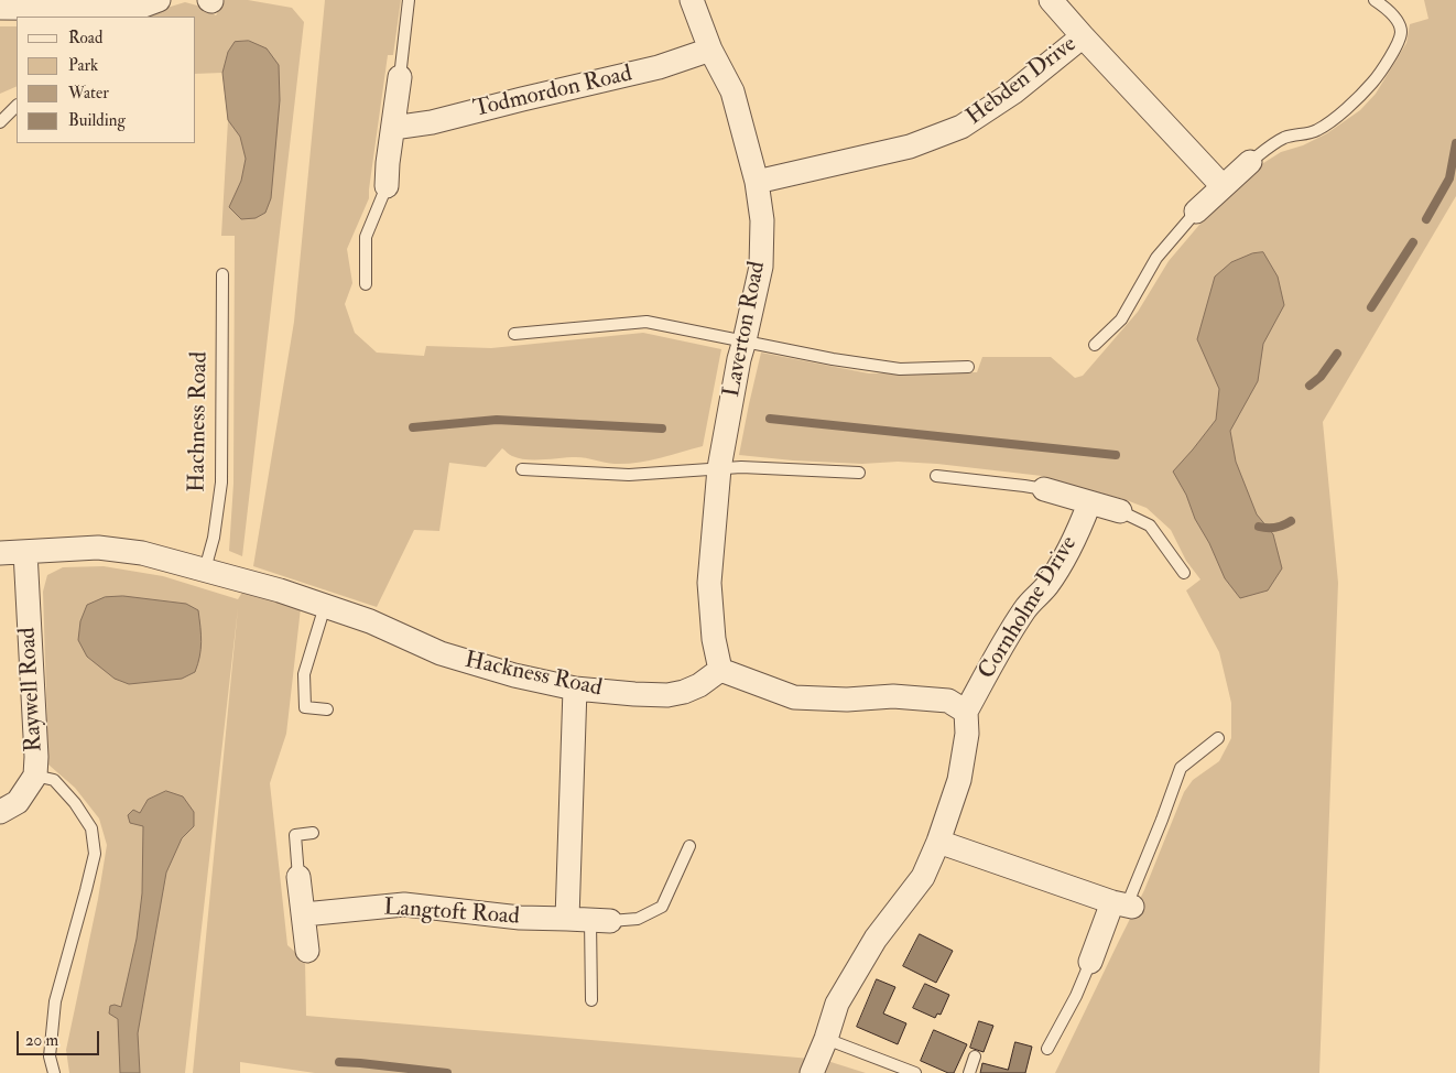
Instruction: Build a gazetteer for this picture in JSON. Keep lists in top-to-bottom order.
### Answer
{
  "streets": {
    "street": [
      "Hebden Drive",
      "Todmordon Road",
      "Laverton Road",
      "Cornholme Drive",
      "Hackness Road",
      "Raywell Road",
      "Langtoft Road"
    ],
    "lane": ["Hachness Road"]
  },
  "crossings": [
    ["Hebden Drive", "Laverton Road"],
    ["Todmordon Road", "Laverton Road"],
    ["Laverton Road", "Hackness Road"],
    ["Hachness Road", "Hackness Road"],
    ["Hackness Road", "Raywell Road"]
  ],
  "legend": [
    "Road",
    "Park",
    "Water",
    "Building"
  ],
  "scale_bar": "20 m"
}
